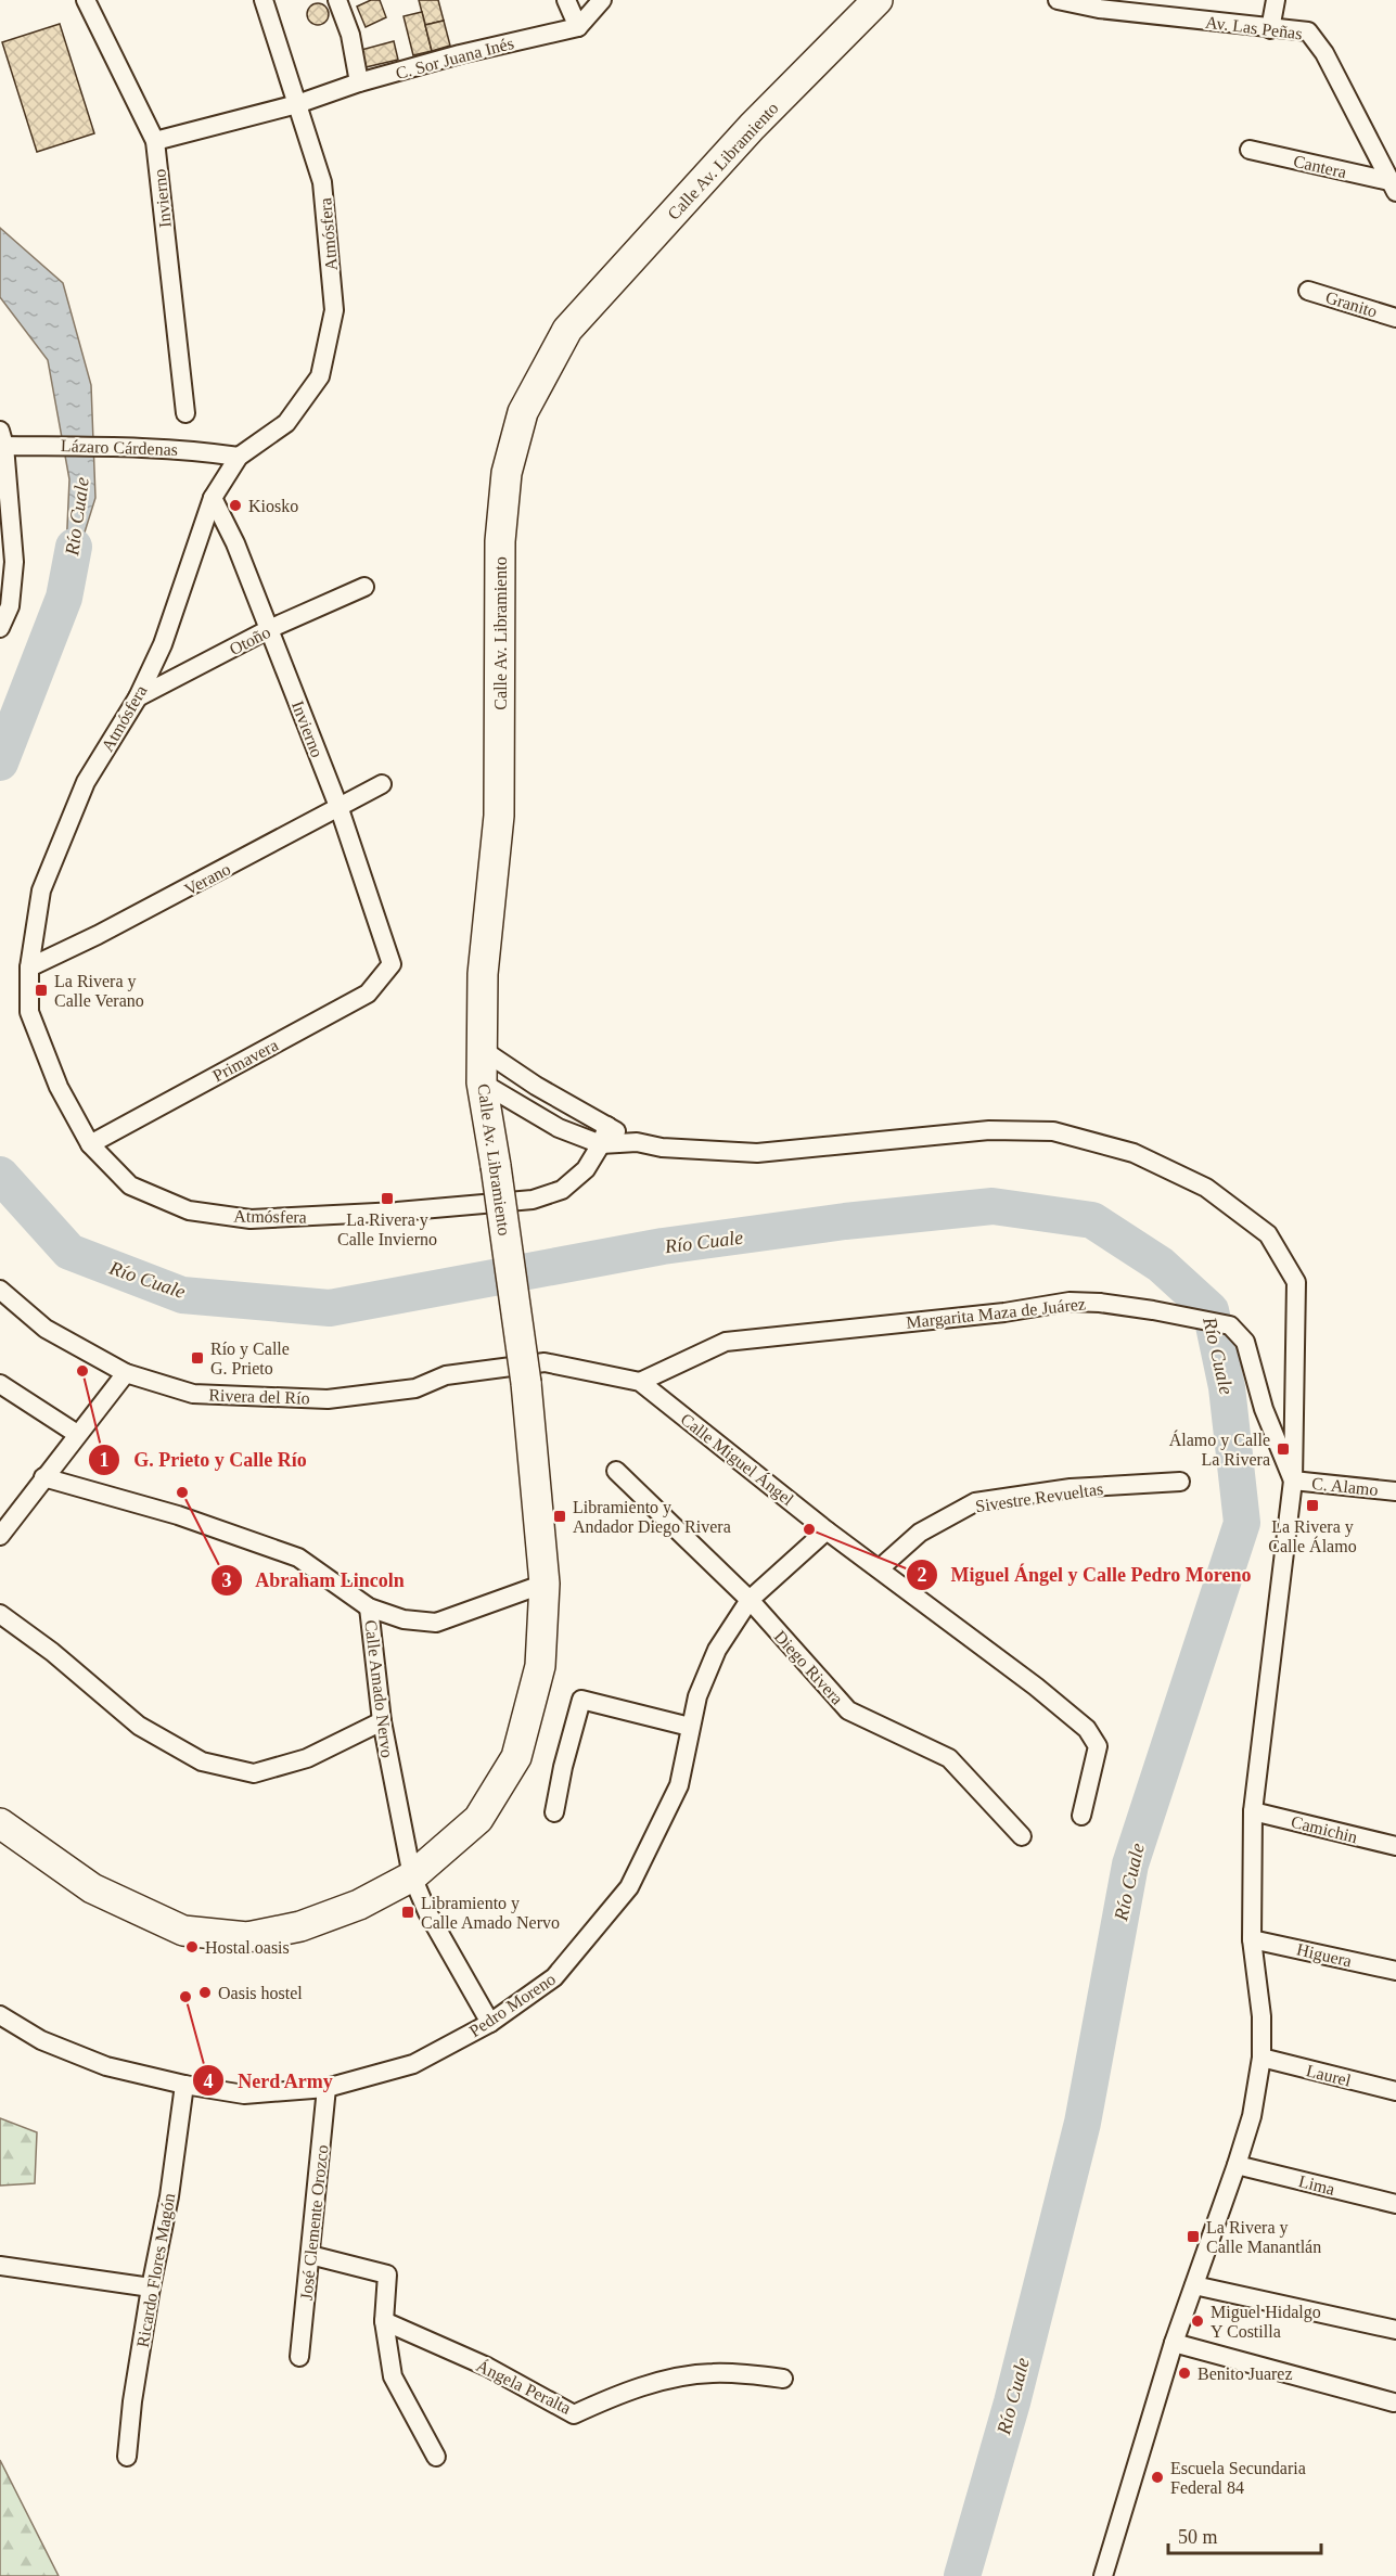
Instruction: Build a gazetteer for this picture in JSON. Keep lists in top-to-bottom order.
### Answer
{
  "streets": {
    "main road": ["Calle Av. Libramiento"],
    "street": [
      "Av. Las Peñas",
      "C. Sor Juana Inés",
      "Cantera",
      "Invierno",
      "Atmósfera",
      "Granito",
      "Lázaro Cárdenas",
      "Otoño",
      "Verano",
      "Primavera",
      "Margarita Maza de Juárez",
      "Rivera del Río",
      "Calle Miguel Ángel",
      "C. Alamo",
      "Sivestre Revueltas",
      "Diego Rivera",
      "Calle Amado Nervo",
      "Camichin",
      "Higuera",
      "Pedro Moreno",
      "Laurel",
      "Lima",
      "José Clemente Orozco",
      "Ricardo Flores Magón",
      "Ángela Peralta"
    ]
  },
  "crossings": [
    ["Av. Las Peñas", "Cantera"],
    ["C. Sor Juana Inés", "Invierno"],
    ["C. Sor Juana Inés", "Atmósfera"],
    ["Calle Av. Libramiento", "Rivera del Río"],
    ["Calle Av. Libramiento", "Calle Miguel Ángel"],
    ["Calle Av. Libramiento", "Calle Amado Nervo"],
    ["Invierno", "Atmósfera"],
    ["Invierno", "Otoño"],
    ["Invierno", "Verano"],
    ["Invierno", "Primavera"],
    ["Atmósfera", "Lázaro Cárdenas"],
    ["Atmósfera", "Otoño"],
    ["Atmósfera", "Verano"],
    ["Atmósfera", "Primavera"],
    ["Margarita Maza de Juárez", "Calle Miguel Ángel"],
    ["Margarita Maza de Juárez", "C. Alamo"],
    ["Rivera del Río", "Calle Miguel Ángel"],
    ["Calle Miguel Ángel", "Sivestre Revueltas"],
    ["Calle Miguel Ángel", "Pedro Moreno"],
    ["Diego Rivera", "Pedro Moreno"],
    ["Calle Amado Nervo", "Pedro Moreno"],
    ["Pedro Moreno", "José Clemente Orozco"],
    ["Pedro Moreno", "Ricardo Flores Magón"]
  ],
  "water": ["Río Cuale"],
  "places": {
    "other": [
      "Kiosko",
      "G. Prieto y Calle Río",
      "Abraham Lincoln",
      "Miguel Ángel y Calle Pedro Moreno",
      "Hostal oasis",
      "Oasis hostel",
      "Nerd Army",
      "Miguel Hidalgo Y Costilla",
      "Benito Juarez",
      "Escuela Secundaria Federal 84"
    ],
    "transit": [
      "La Rivera y Calle Verano",
      "La Rivera y Calle Invierno",
      "Río y Calle G. Prieto",
      "Álamo y Calle La Rivera",
      "La Rivera y Calle Álamo",
      "Libramiento y Andador Diego Rivera",
      "Libramiento y Calle Amado Nervo",
      "La Rivera y Calle Manantlán"
    ]
  },
  "scale_bar": "50 m"
}
